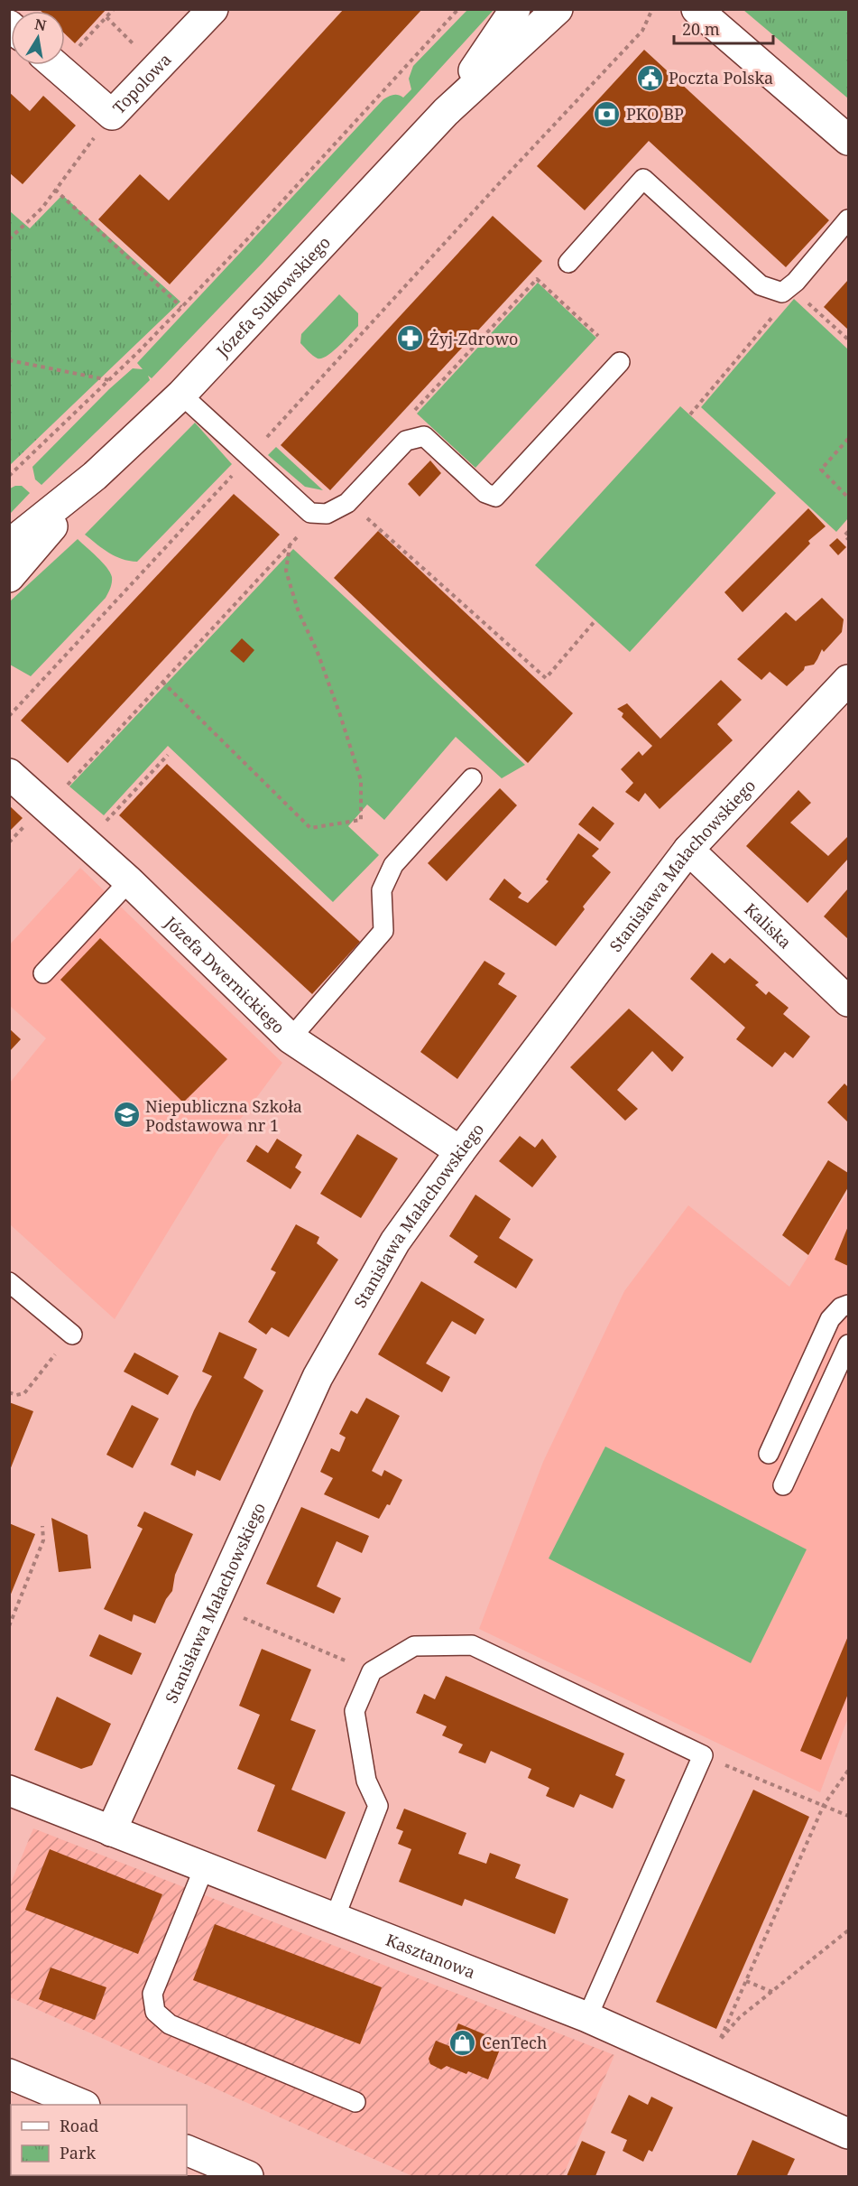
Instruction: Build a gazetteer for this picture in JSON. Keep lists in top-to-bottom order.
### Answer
{
  "streets": {
    "street": [
      "Topolowa",
      "Józefa Sułkowskiego",
      "Stanisława Małachowskiego",
      "Kaliska",
      "Józefa Dwernickiego",
      "Kasztanowa"
    ]
  },
  "crossings": [
    ["Stanisława Małachowskiego", "Kaliska"],
    ["Stanisława Małachowskiego", "Józefa Dwernickiego"],
    ["Stanisława Małachowskiego", "Kasztanowa"]
  ],
  "places": {
    "public building": ["Poczta Polska"],
    "bank": ["PKO BP"],
    "pharmacy": ["Żyj-Zdrowo"],
    "school or university": ["Niepubliczna Szkoła Podstawowa nr 1"],
    "shop": ["CenTech"]
  },
  "legend": ["Road", "Park"],
  "scale_bar": "20 m",
  "north": "top"
}
